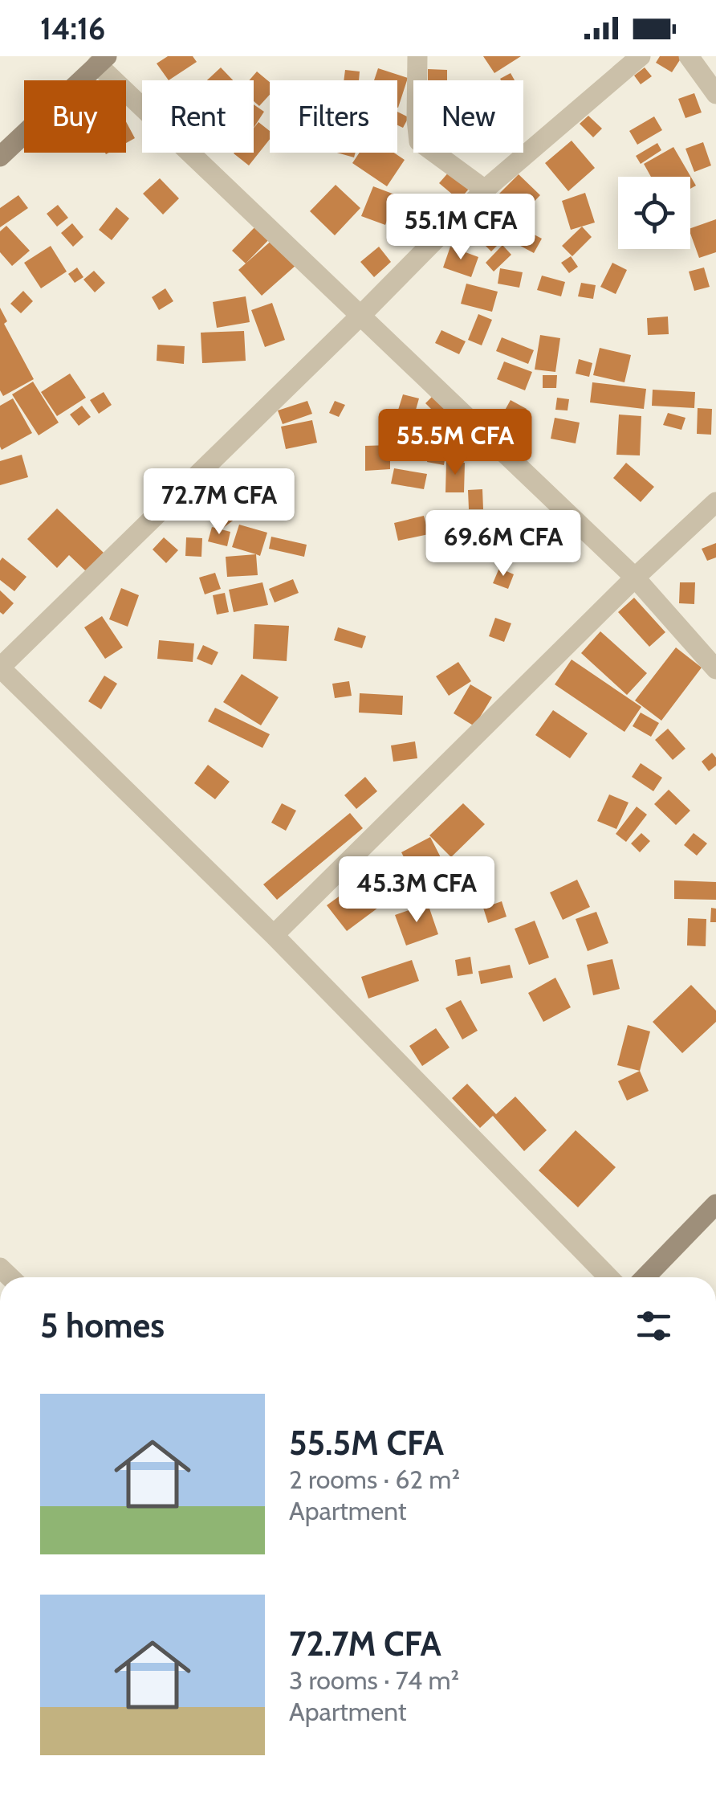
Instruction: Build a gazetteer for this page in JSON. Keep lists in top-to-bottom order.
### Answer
{
  "page": {
    "status": "14:16",
    "chip": [
      "Buy",
      "Rent",
      "Filters",
      "New"
    ],
    "price": [
      "55.1M CFA",
      "55.5M CFA",
      "72.7M CFA",
      "69.6M CFA",
      "45.3M CFA"
    ],
    "heading": "5 homes",
    "list": [
      {
        "name": "55.5M CFA",
        "note": "2 rooms · 62 m² · Apartment"
      },
      {
        "name": "72.7M CFA",
        "note": "3 rooms · 74 m² · Apartment"
      }
    ]
  }
}
